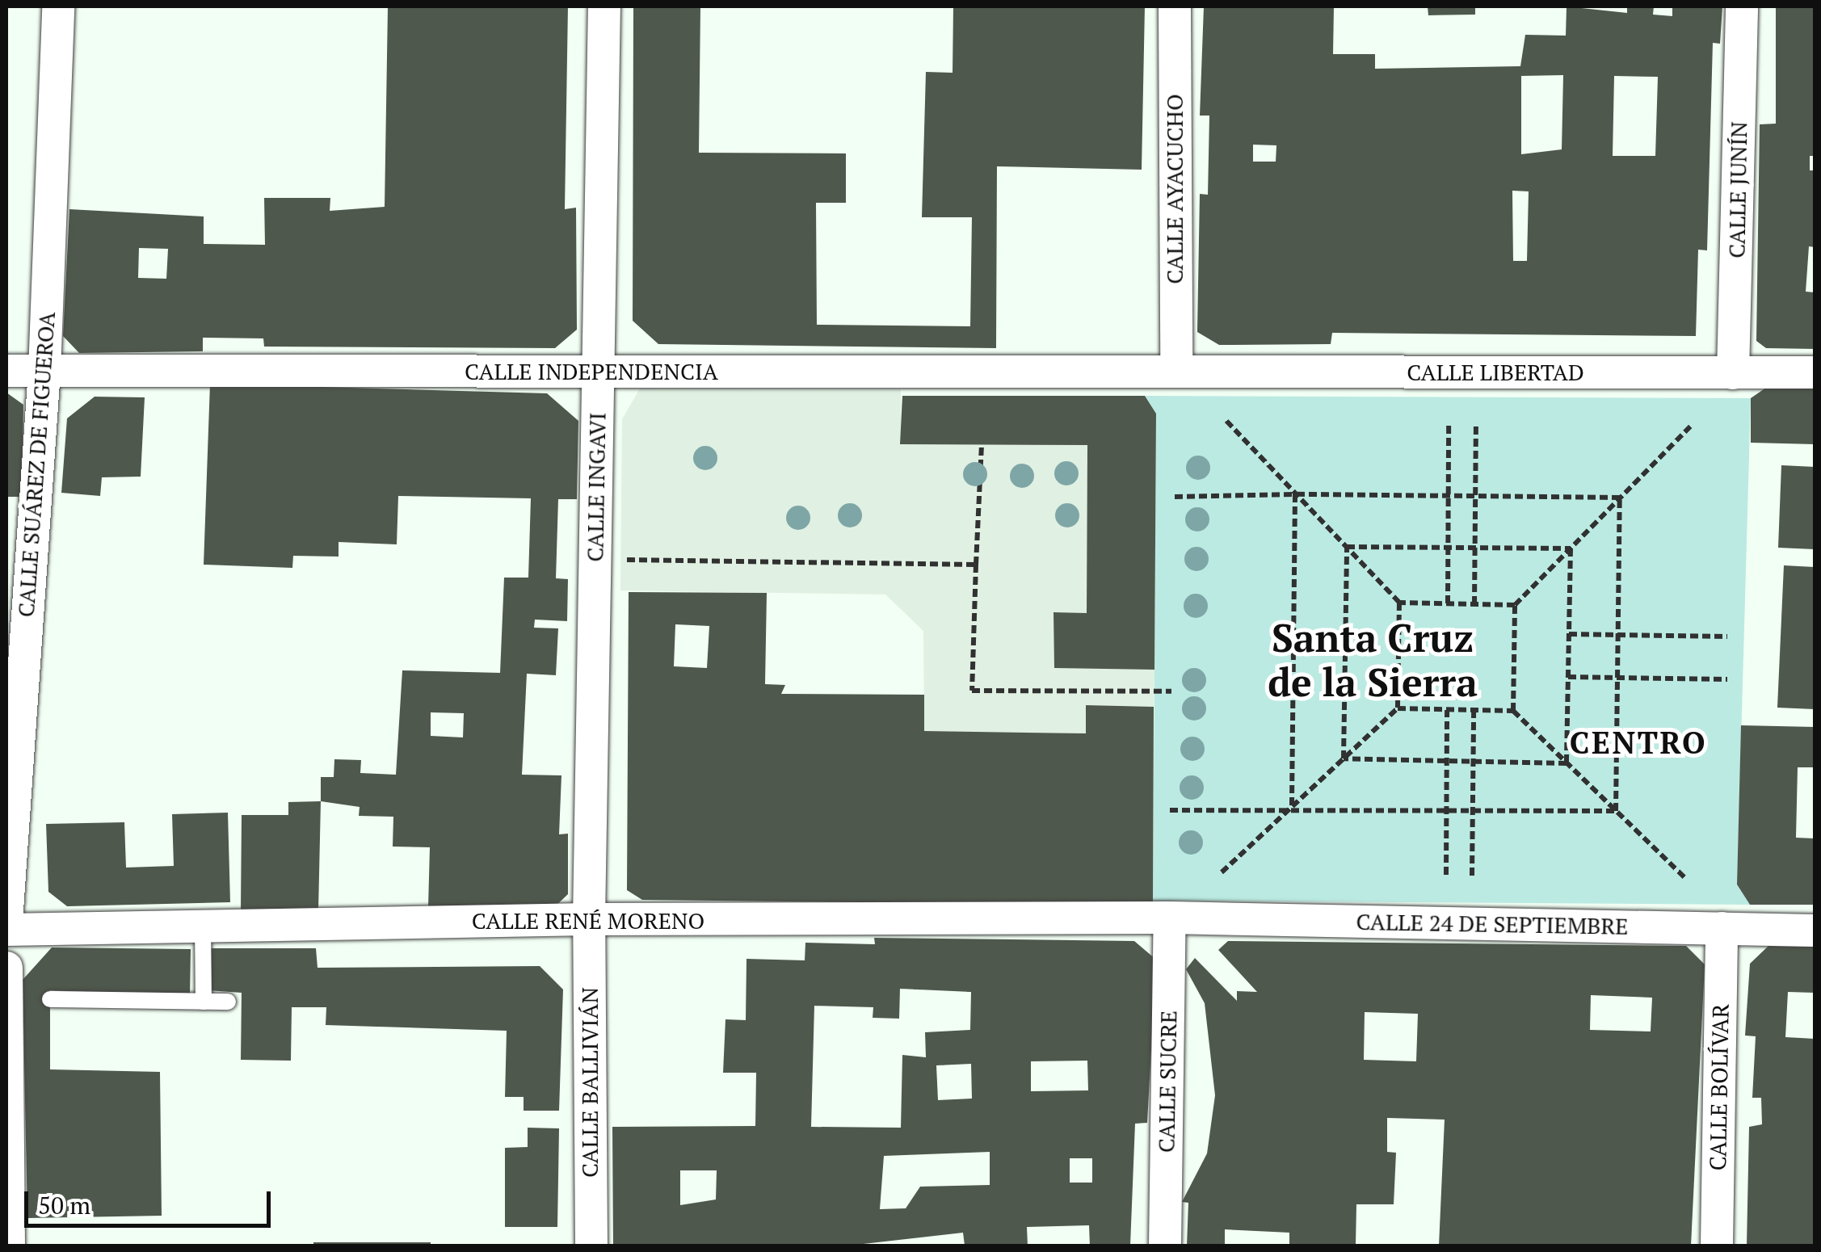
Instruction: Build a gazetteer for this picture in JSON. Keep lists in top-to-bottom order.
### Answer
{
  "streets": {
    "street": [
      "CALLE AYACUCHO",
      "CALLE JUNÍN",
      "CALLE INDEPENDENCIA",
      "CALLE LIBERTAD",
      "CALLE SUÁREZ DE FIGUEROA",
      "CALLE INGAVI",
      "CALLE RENÉ MORENO",
      "CALLE 24 DE SEPTIEMBRE",
      "CALLE SUCRE",
      "CALLE BALLIVIÁN",
      "CALLE BOLÍVAR"
    ]
  },
  "crossings": [
    ["CALLE AYACUCHO", "CALLE INDEPENDENCIA"],
    ["CALLE AYACUCHO", "CALLE LIBERTAD"],
    ["CALLE JUNÍN", "CALLE LIBERTAD"],
    ["CALLE INDEPENDENCIA", "CALLE LIBERTAD"],
    ["CALLE INDEPENDENCIA", "CALLE SUÁREZ DE FIGUEROA"],
    ["CALLE INDEPENDENCIA", "CALLE INGAVI"],
    ["CALLE INGAVI", "CALLE RENÉ MORENO"],
    ["CALLE INGAVI", "CALLE BALLIVIÁN"],
    ["CALLE RENÉ MORENO", "CALLE 24 DE SEPTIEMBRE"],
    ["CALLE RENÉ MORENO", "CALLE SUCRE"],
    ["CALLE RENÉ MORENO", "CALLE BALLIVIÁN"],
    ["CALLE 24 DE SEPTIEMBRE", "CALLE SUCRE"],
    ["CALLE 24 DE SEPTIEMBRE", "CALLE BOLÍVAR"]
  ],
  "districts": ["Santa Cruz de la Sierra", "CENTRO"],
  "scale_bar": "50 m"
}
